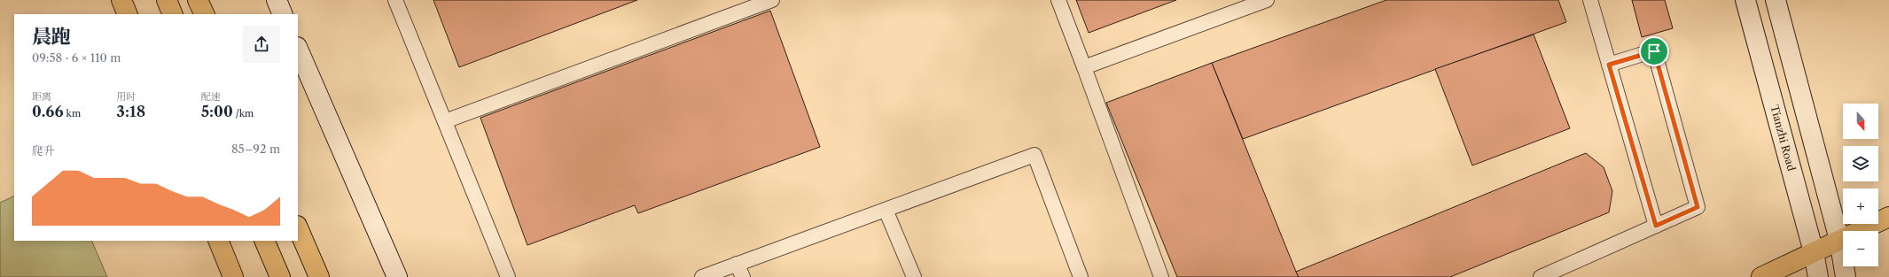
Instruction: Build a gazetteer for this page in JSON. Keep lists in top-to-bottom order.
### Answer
{
  "streets": {
    "street": ["Tianzhi Road"]
  },
  "north": "bottom",
  "page": {
    "heading": ["晨跑", "09:58 · 6 × 110 m"],
    "stats": [
      ["距离", "0.66 km"],
      ["用时", "3:18"],
      ["配速", "5:00 /km"]
    ],
    "map_buttons": ["+", "−"],
    "chart": ["爬升", "85–92 m"]
  }
}
